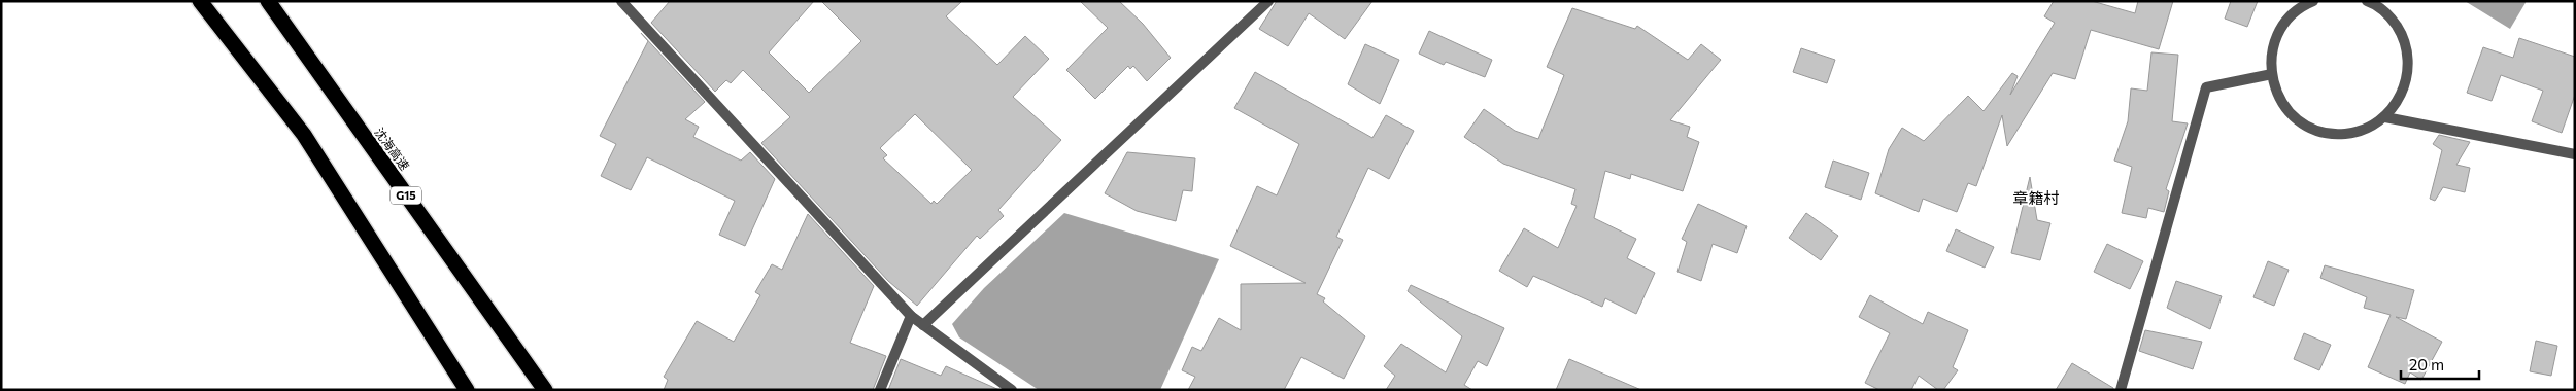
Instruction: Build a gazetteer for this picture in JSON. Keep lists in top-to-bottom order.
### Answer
{
  "streets": {
    "highway": ["沈海高速", "G15"]
  },
  "districts": ["章籍村"],
  "scale_bar": "20 m"
}
